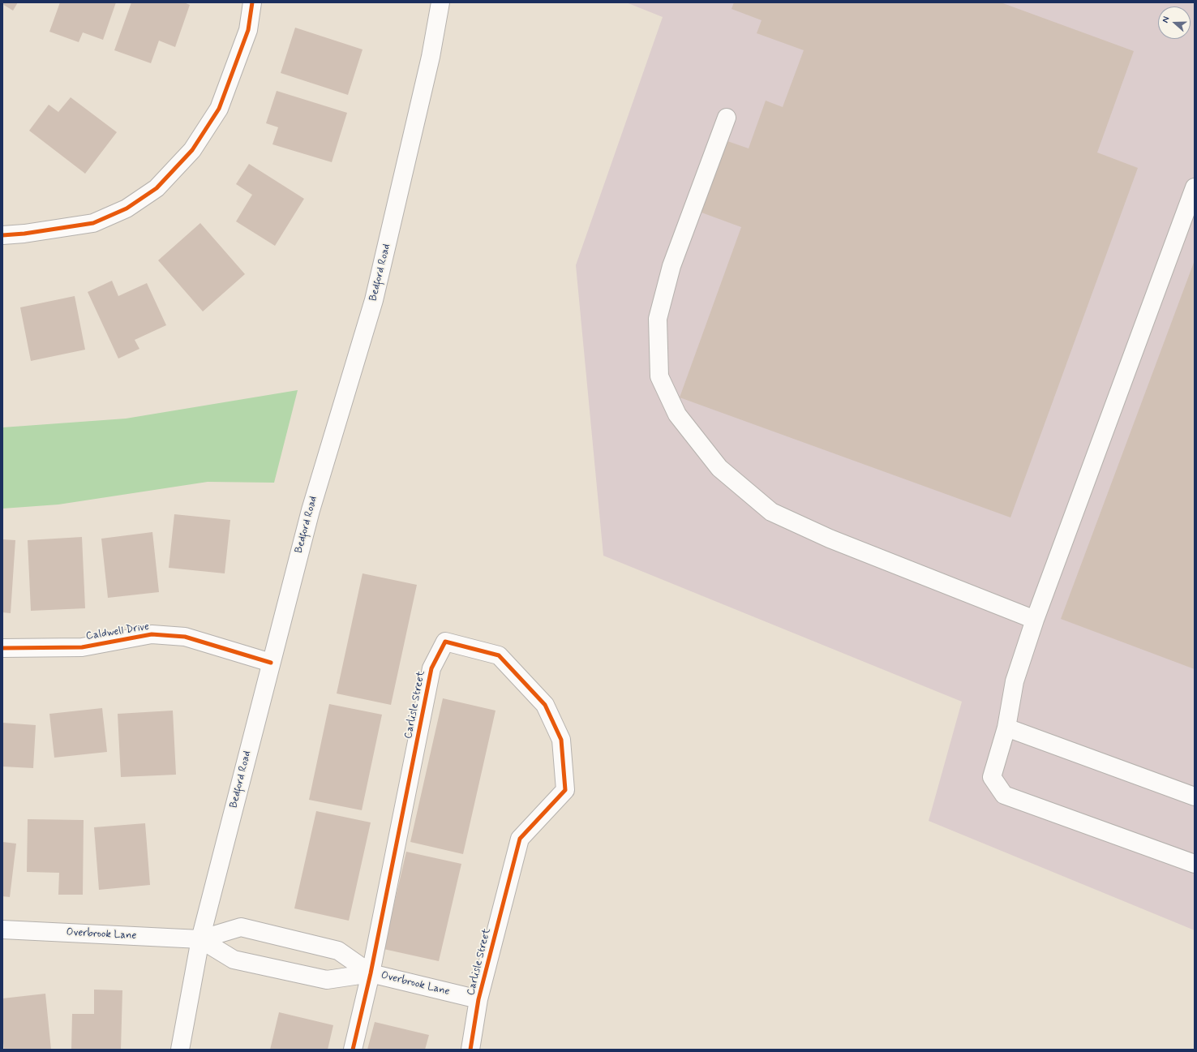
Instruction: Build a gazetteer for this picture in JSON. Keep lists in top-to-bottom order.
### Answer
{
  "streets": {
    "street": [
      "Bedford Road",
      "Caldwell Drive",
      "Carlisle Street",
      "Overbrook Lane"
    ]
  },
  "crossings": [
    ["Bedford Road", "Caldwell Drive"],
    ["Bedford Road", "Overbrook Lane"],
    ["Carlisle Street", "Overbrook Lane"]
  ],
  "north": "left"
}
